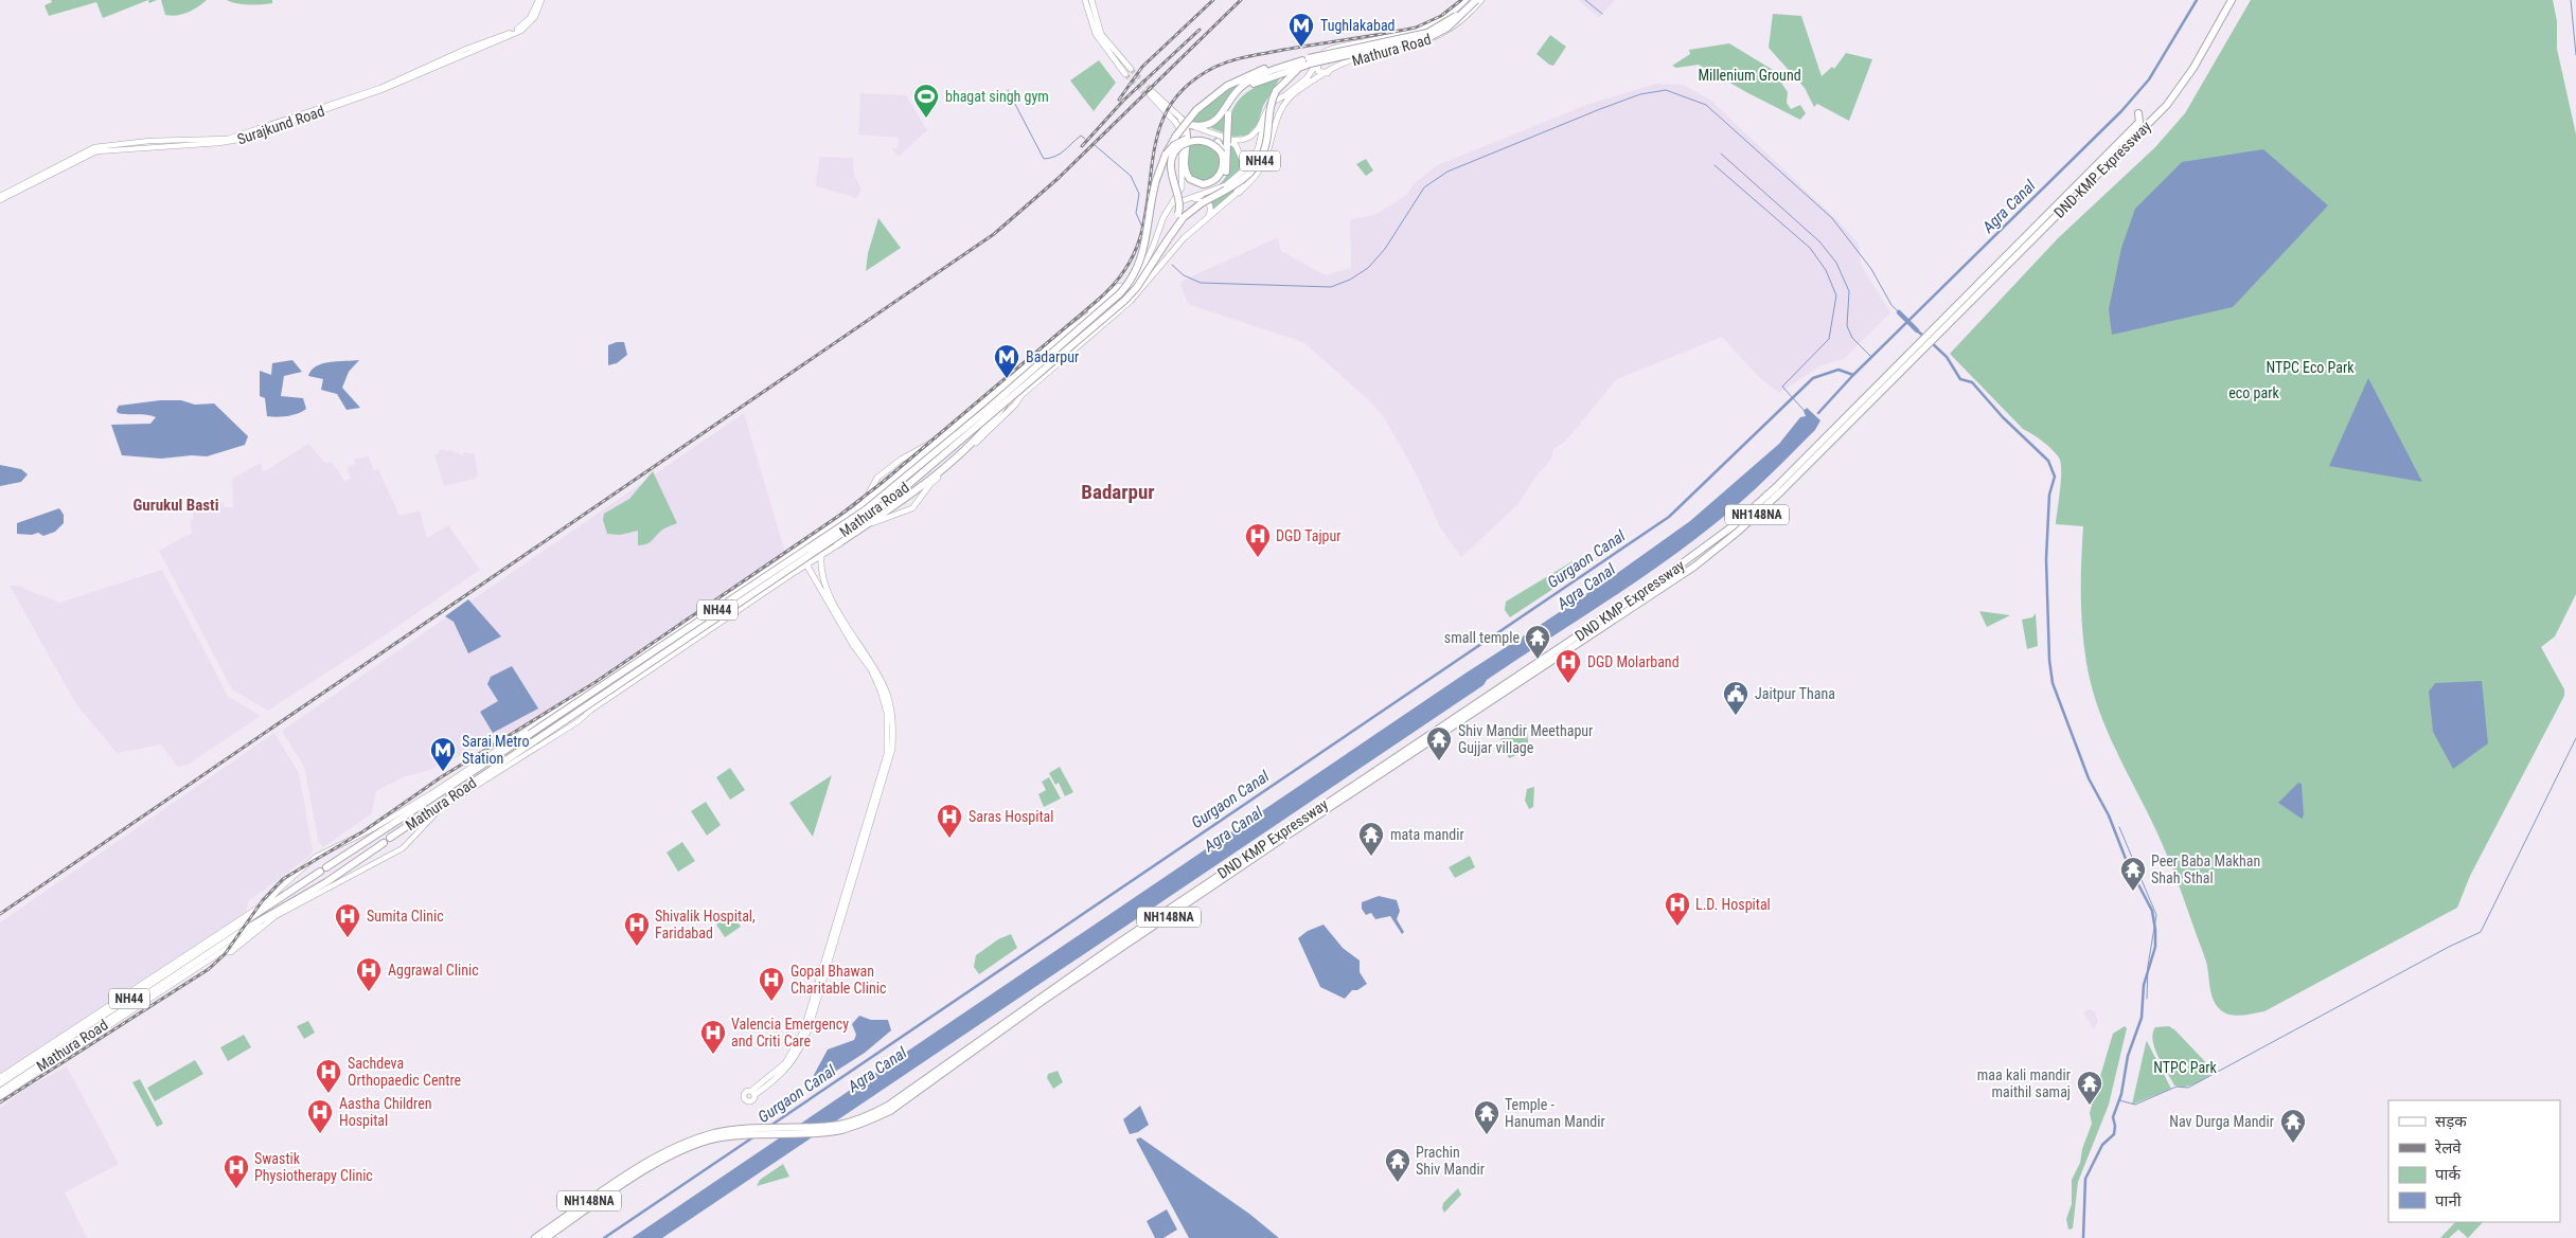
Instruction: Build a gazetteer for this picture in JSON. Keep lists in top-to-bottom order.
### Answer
{
  "streets": {
    "highway": [
      "Mathura Road",
      "NH44",
      "DND-KMP Expressway",
      "NH148NA",
      "DND KMP Expressway"
    ],
    "main road": ["Surajkund Road"]
  },
  "crossings": [
    ["DND-KMP Expressway", "DND KMP Expressway"]
  ],
  "districts": ["Badarpur", "Gurukul Basti"],
  "water": ["Agra Canal", "Gurgaon Canal"],
  "parks": [
    "Millenium Ground",
    "NTPC Eco Park",
    "eco park",
    "NTPC Park"
  ],
  "places": {
    "metro station": ["Tughlakabad", "Badarpur", "Sarai Metro Station"],
    "sports": ["bhagat singh gym"],
    "hospital": [
      "DGD Tajpur",
      "DGD Molarband",
      "Saras Hospital",
      "L.D. Hospital",
      "Sumita Clinic",
      "Shivalik Hospital, Faridabad",
      "Aggrawal Clinic",
      "Gopal Bhawan Charitable Clinic",
      "Valencia Emergency and Criti Care",
      "Sachdeva Orthopaedic Centre",
      "Aastha Children Hospital",
      "Swastik Physiotherapy Clinic"
    ],
    "temple": [
      "small temple",
      "Shiv Mandir Meethapur Gujjar village",
      "mata mandir",
      "Peer Baba Makhan Shah Sthal",
      "maa kali mandir maithil samaj",
      "Temple - Hanuman Mandir",
      "Nav Durga Mandir",
      "Prachin Shiv Mandir"
    ],
    "public building": ["Jaitpur Thana"]
  },
  "legend": [
    "सड़क",
    "रेलवे",
    "पार्क",
    "पानी"
  ]
}
